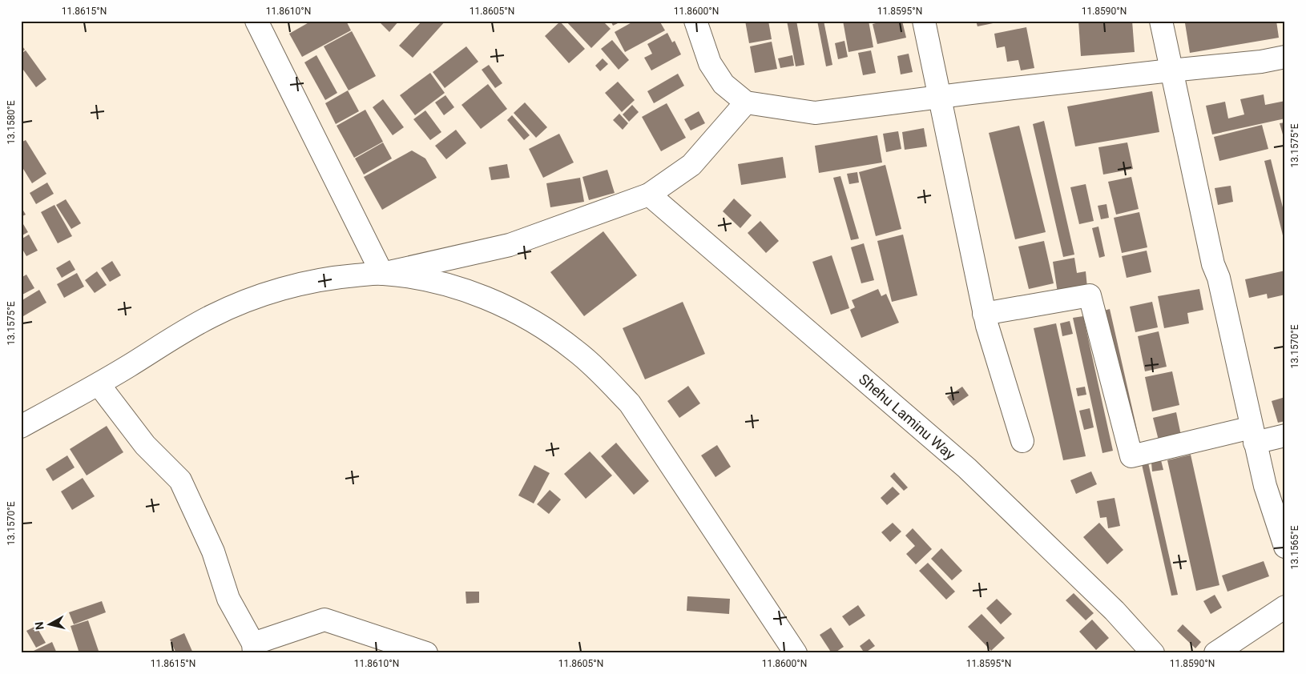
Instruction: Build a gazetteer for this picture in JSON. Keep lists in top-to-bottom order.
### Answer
{
  "streets": {
    "street": ["Shehu Laminu Way"]
  },
  "north": "left",
  "coordinates": [
    "11.8615°N",
    "11.8610°N",
    "11.8605°N",
    "11.8600°N",
    "11.8595°N",
    "11.8590°N",
    "13.1580°E",
    "13.1575°E",
    "13.1570°E",
    "13.1565°E"
  ]
}
